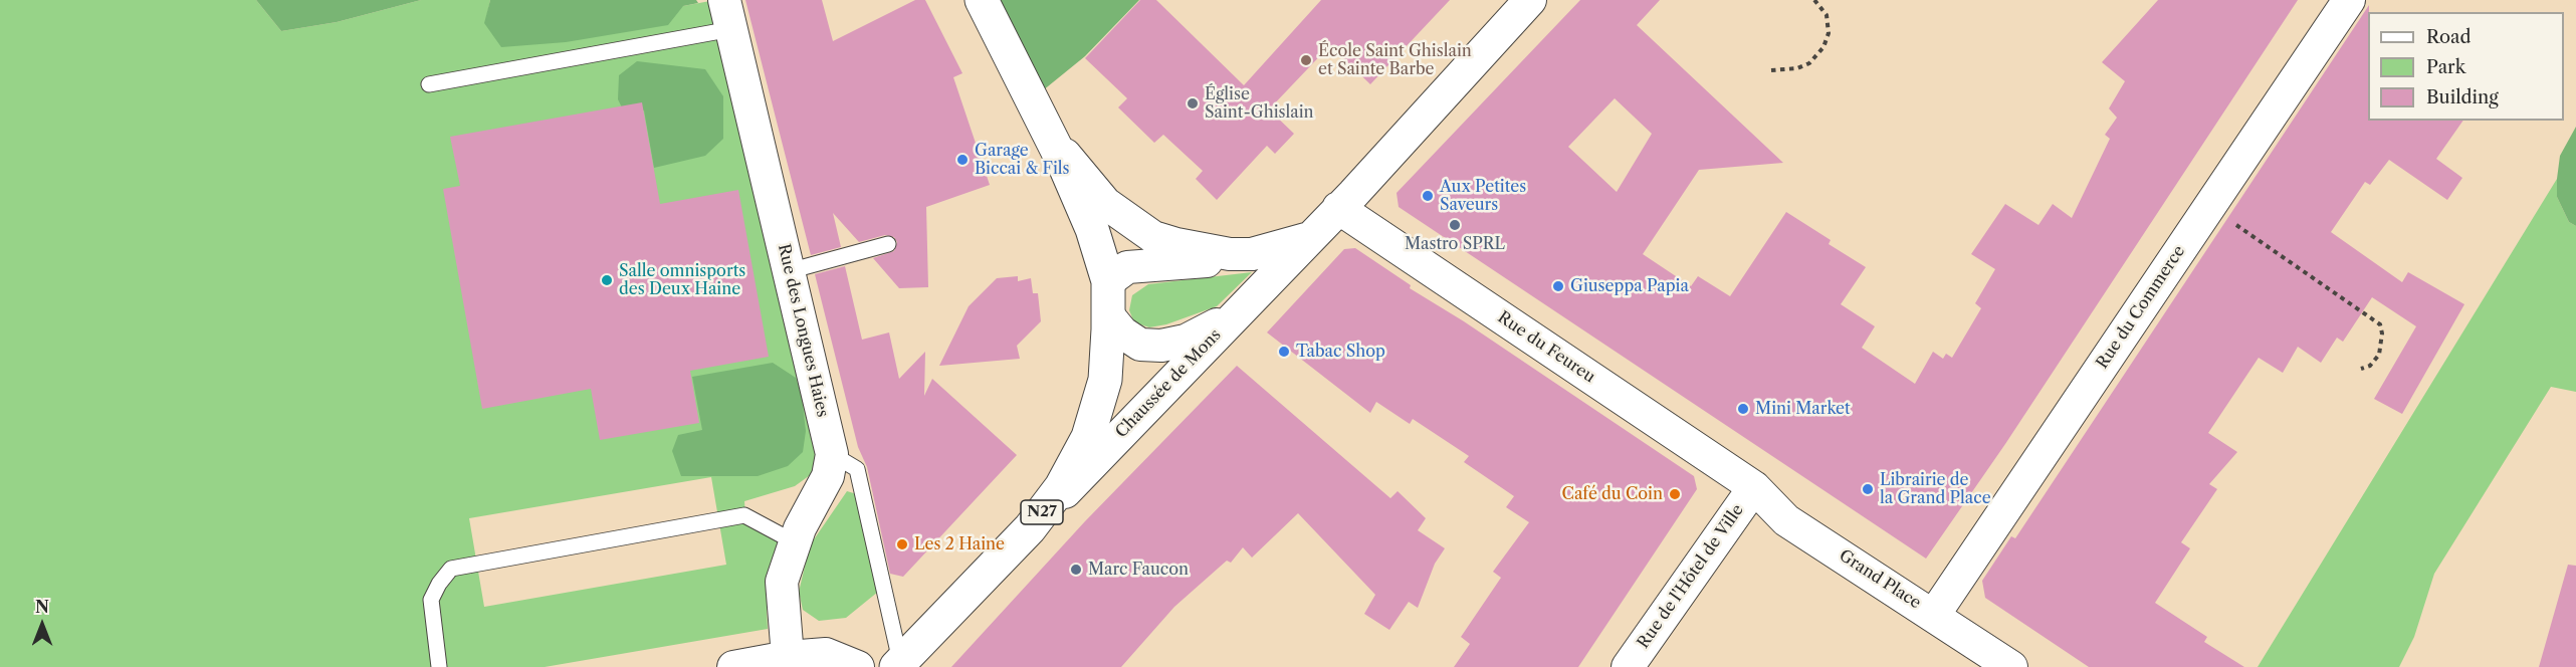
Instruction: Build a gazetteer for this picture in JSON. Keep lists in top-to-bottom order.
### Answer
{
  "streets": {
    "main road": ["Chaussée de Mons", "N27"],
    "street": [
      "Rue du Commerce",
      "Rue des Longues Haies",
      "Rue du Feureu",
      "Rue de l'Hôtel de Ville",
      "Grand Place"
    ]
  },
  "crossings": [
    ["Rue du Commerce", "Grand Place"],
    ["Rue du Feureu", "Chaussée de Mons"],
    ["Rue du Feureu", "Rue de l'Hôtel de Ville"],
    ["Rue du Feureu", "Grand Place"],
    ["Rue de l'Hôtel de Ville", "Grand Place"]
  ],
  "places": [
    "École Saint Ghislain et Sainte Barbe",
    "Église Saint-Ghislain",
    "Garage Biccai & Fils",
    "Aux Petites Saveurs",
    "Mastro SPRL",
    "Salle omnisports des Deux Haine",
    "Giuseppa Papia",
    "Tabac Shop",
    "Mini Market",
    "Librairie de la Grand Place",
    "Café du Coin",
    "Les 2 Haine",
    "Marc Faucon"
  ],
  "legend": ["Road", "Park", "Building"],
  "north": "top"
}
